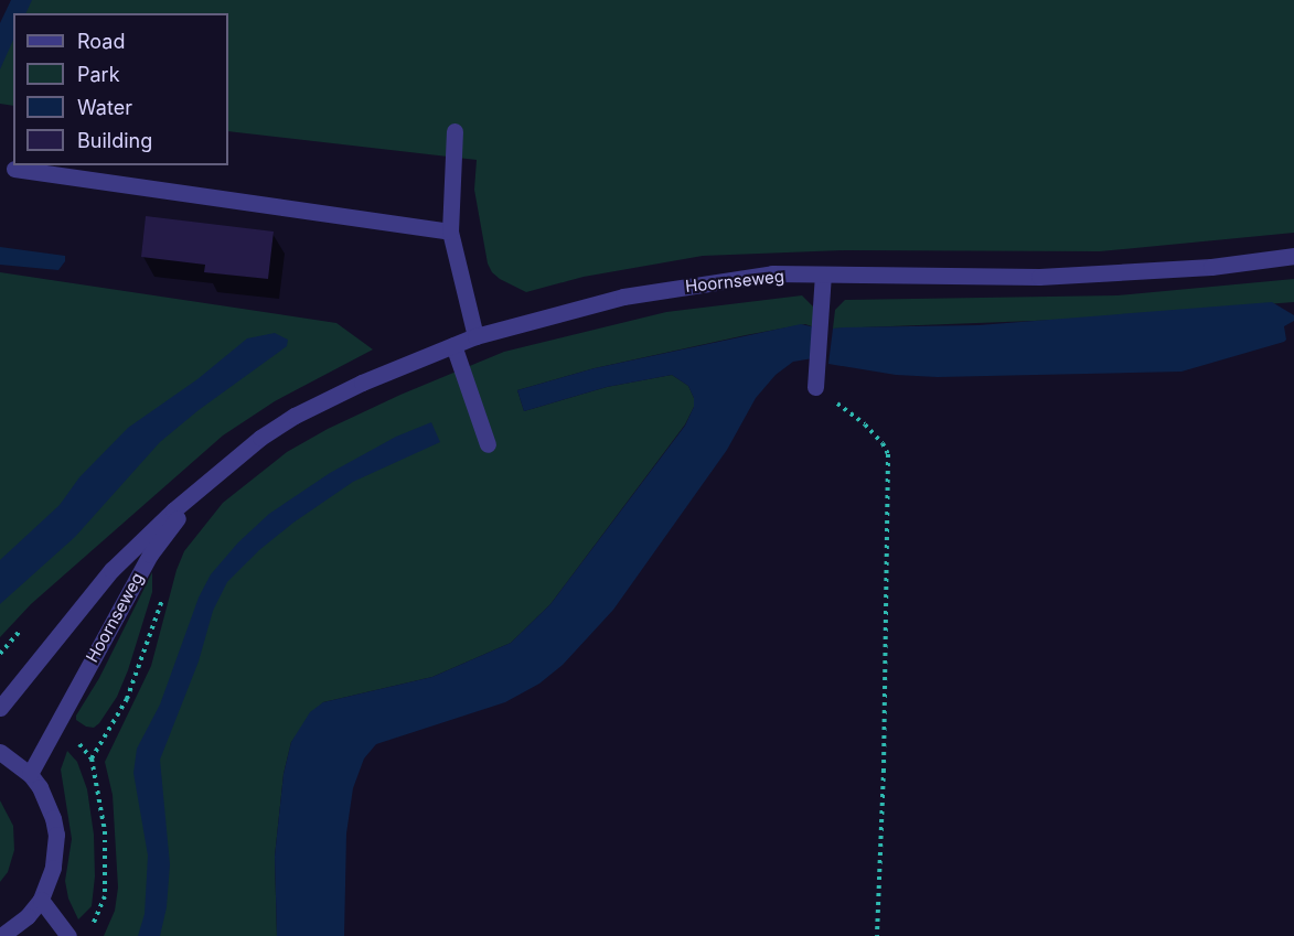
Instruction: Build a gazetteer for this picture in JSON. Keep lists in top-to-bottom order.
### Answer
{
  "streets": {
    "street": ["Hoornseweg"]
  },
  "legend": [
    "Road",
    "Park",
    "Water",
    "Building"
  ]
}
